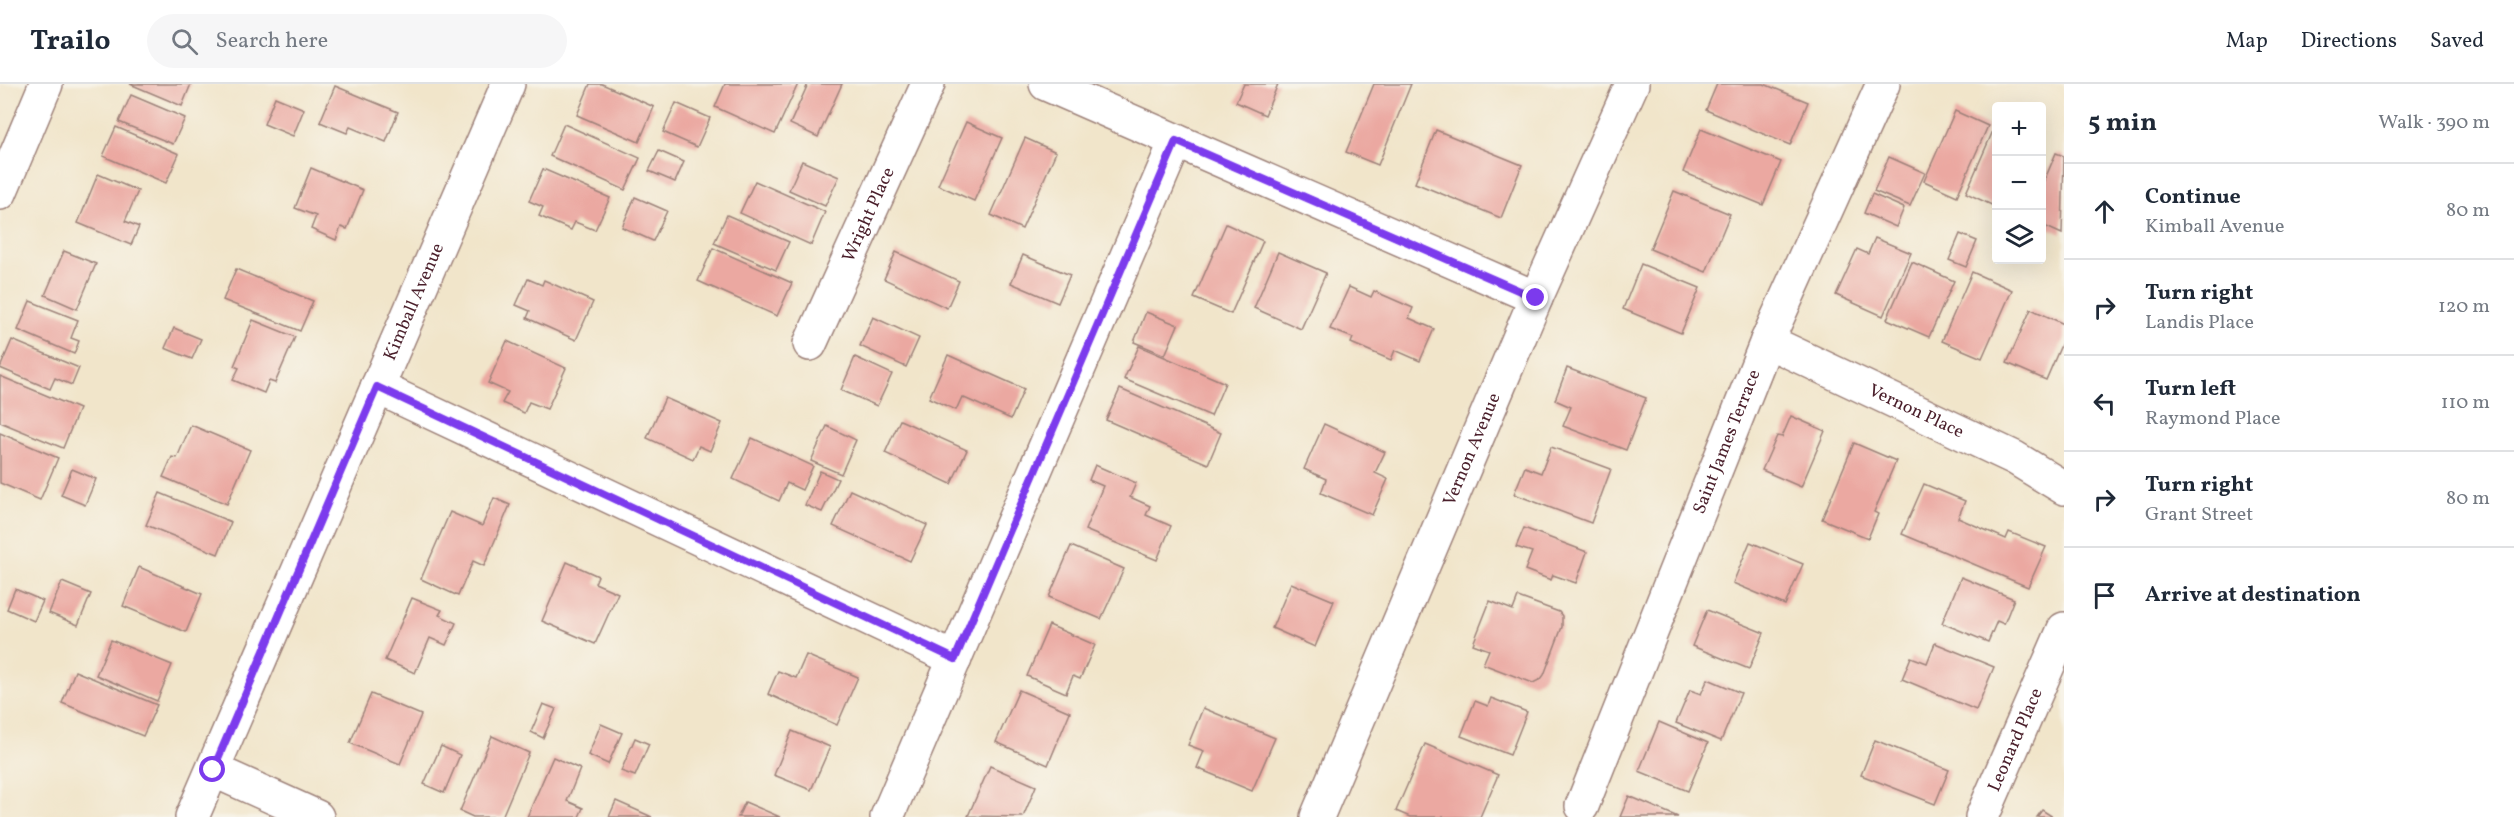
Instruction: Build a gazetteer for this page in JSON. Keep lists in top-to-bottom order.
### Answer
{
  "streets": {
    "street": [
      "Wright Place",
      "Kimball Avenue",
      "Vernon Place",
      "Saint James Terrace",
      "Vernon Avenue",
      "Leonard Place"
    ]
  },
  "crossings": [
    ["Vernon Place", "Saint James Terrace"]
  ],
  "page": {
    "header": "Trailo",
    "search": "Search here",
    "nav": ["Map", "Directions", "Saved"],
    "heading": ["5 min", "Walk · 390 m"],
    "map_buttons": ["+", "−"],
    "list": [
      ["Continue", "Kimball Avenue", "80 m"],
      ["Turn right", "Landis Place", "120 m"],
      ["Turn left", "Raymond Place", "110 m"],
      ["Turn right", "Grant Street", "80 m"],
      "Arrive at destination"
    ]
  }
}
